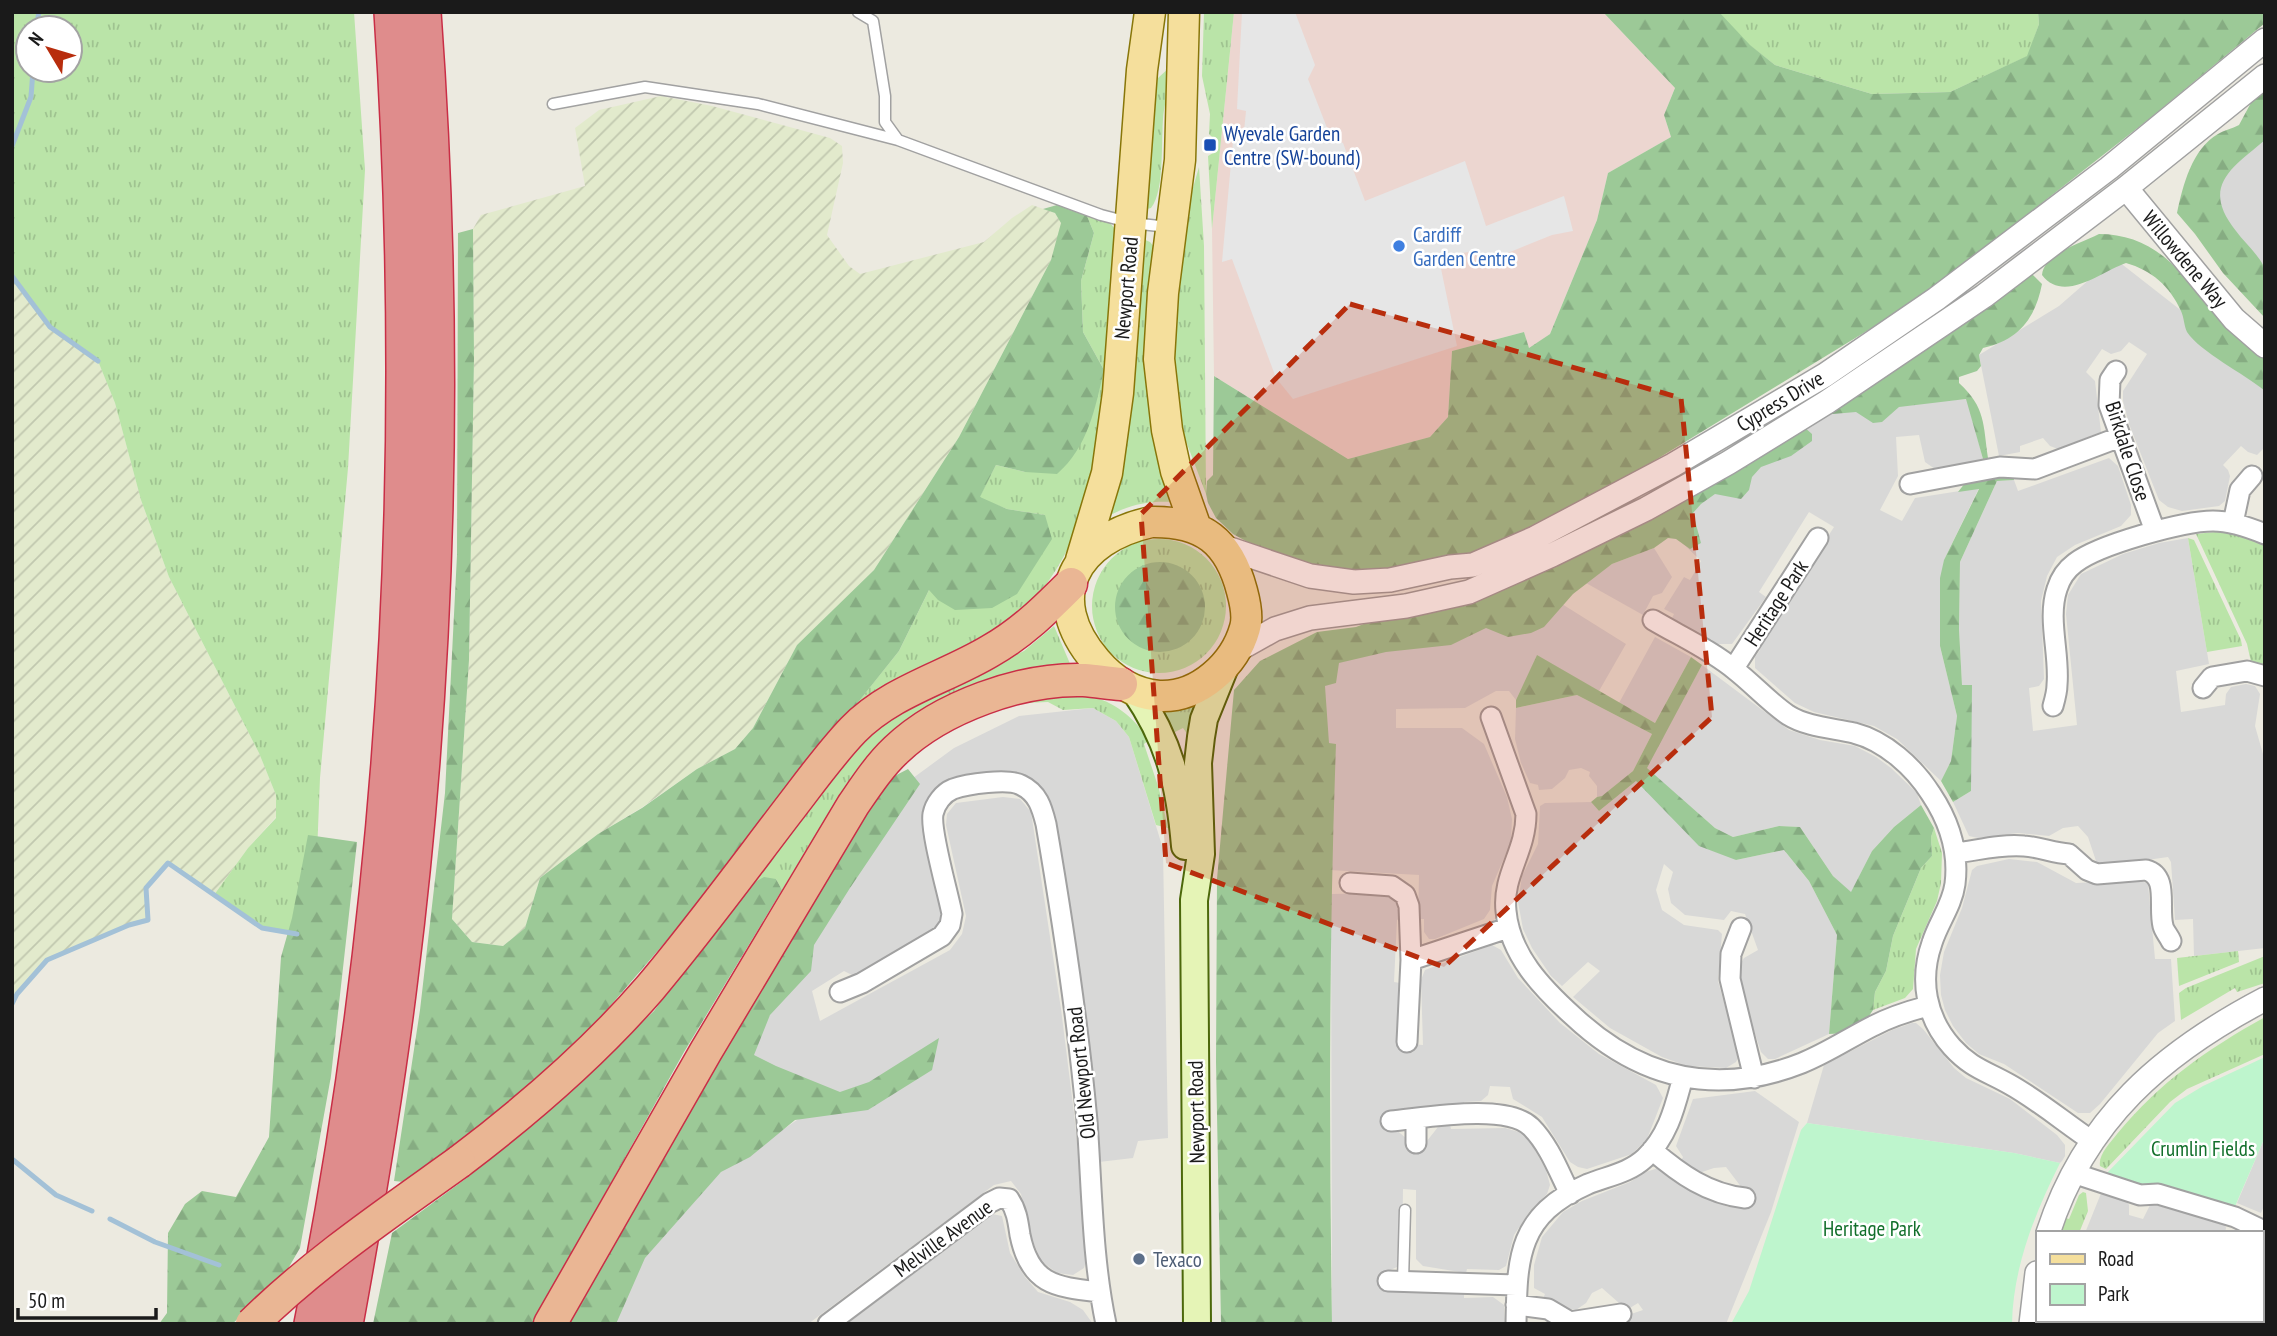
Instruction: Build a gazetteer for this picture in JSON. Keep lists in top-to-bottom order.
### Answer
{
  "streets": {
    "main road": ["Newport Road"],
    "street": [
      "Willowdene Way",
      "Cypress Drive",
      "Birkdale Close",
      "Heritage Park",
      "Old Newport Road",
      "Melville Avenue"
    ]
  },
  "crossings": [
    ["Willowdene Way", "Cypress Drive"],
    ["Newport Road", "Cypress Drive"],
    ["Old Newport Road", "Melville Avenue"]
  ],
  "parks": ["Crumlin Fields", "Heritage Park"],
  "places": {
    "transit": ["Wyevale Garden Centre (SW-bound)"],
    "other": ["Cardiff Garden Centre", "Texaco"]
  },
  "legend": ["Road", "Park"],
  "scale_bar": "50 m",
  "north": "top left"
}
